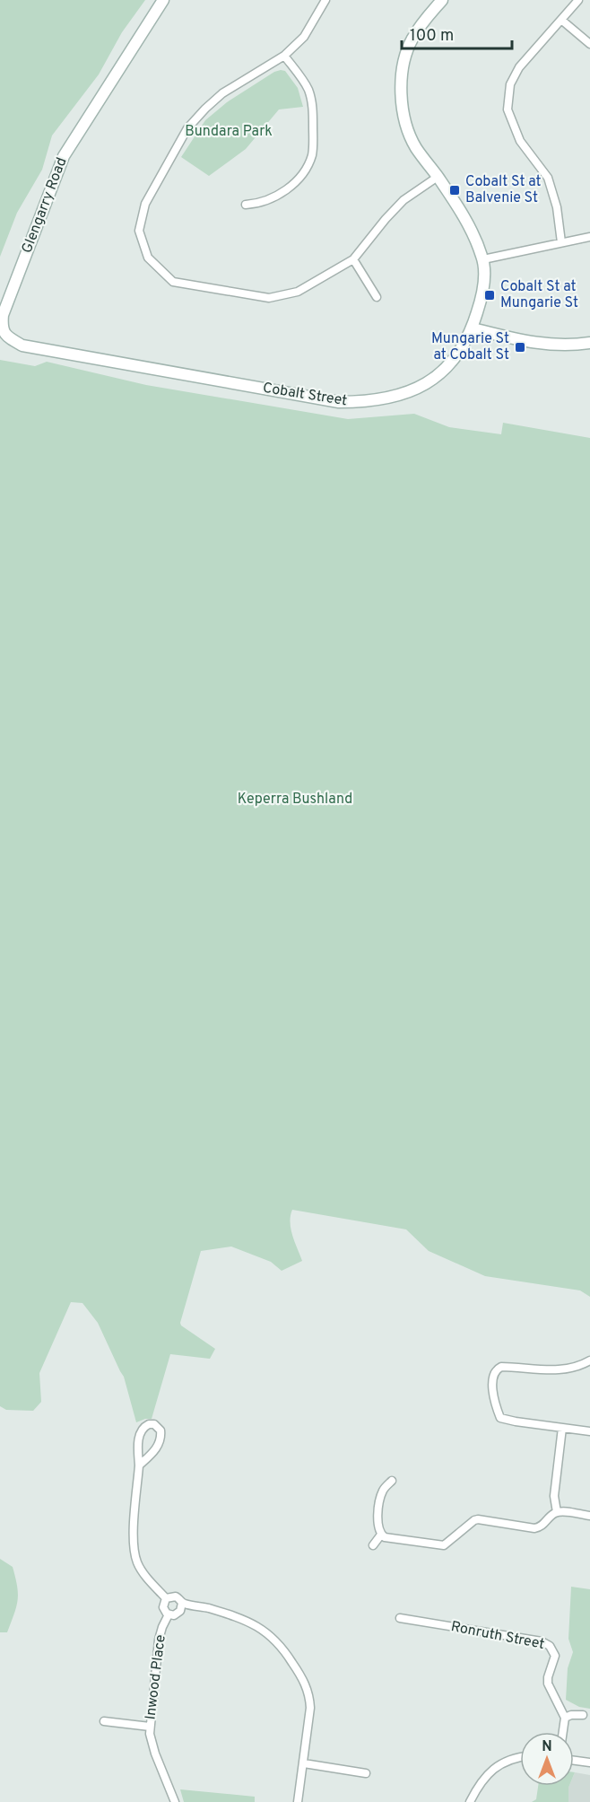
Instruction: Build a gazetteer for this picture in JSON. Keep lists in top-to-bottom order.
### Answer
{
  "streets": {
    "street": [
      "Glengarry Road",
      "Cobalt Street",
      "Ronruth Street",
      "Inwood Place"
    ]
  },
  "crossings": [
    ["Glengarry Road", "Cobalt Street"]
  ],
  "parks": ["Bundara Park", "Keperra Bushland"],
  "places": {
    "transit": ["Cobalt St at Balvenie St", "Cobalt St at Mungarie St", "Mungarie St at Cobalt St"]
  },
  "scale_bar": "100 m",
  "north": "top"
}
